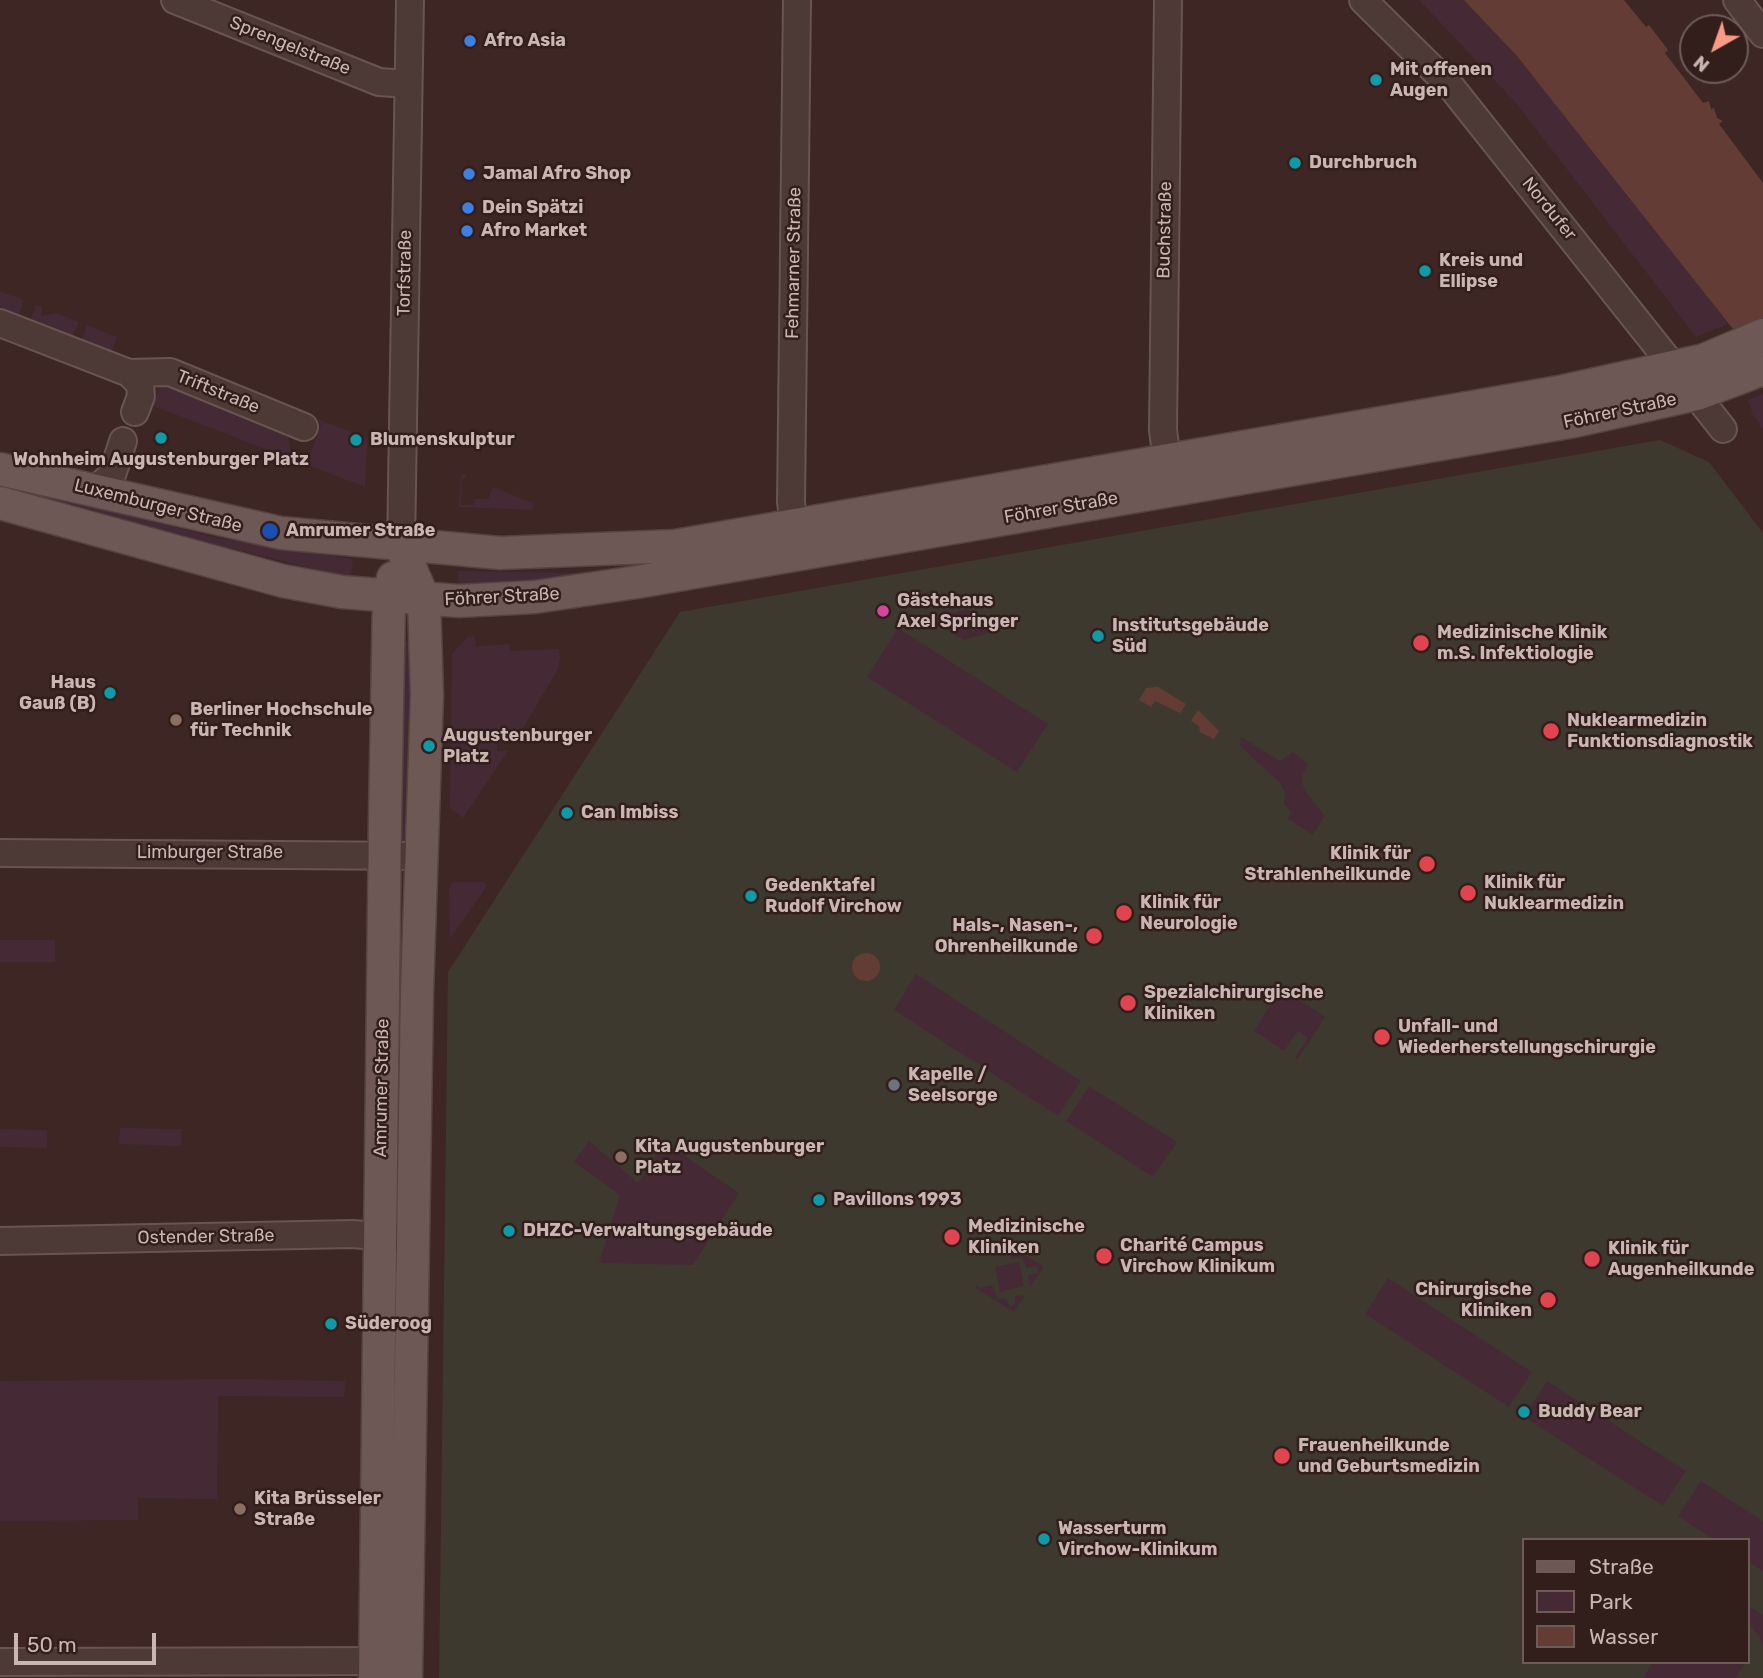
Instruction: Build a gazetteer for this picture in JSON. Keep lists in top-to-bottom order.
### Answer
{
  "streets": {
    "main road": ["Föhrer Straße", "Luxemburger Straße", "Amrumer Straße"],
    "street": [
      "Sprengelstraße",
      "Nordufer",
      "Buchstraße",
      "Fehmarner Straße",
      "Torfstraße",
      "Triftstraße",
      "Limburger Straße",
      "Ostender Straße"
    ]
  },
  "crossings": [
    ["Sprengelstraße", "Torfstraße"],
    ["Nordufer", "Föhrer Straße"],
    ["Buchstraße", "Föhrer Straße"],
    ["Fehmarner Straße", "Föhrer Straße"],
    ["Torfstraße", "Föhrer Straße"],
    ["Torfstraße", "Luxemburger Straße"],
    ["Torfstraße", "Amrumer Straße"],
    ["Föhrer Straße", "Luxemburger Straße"],
    ["Föhrer Straße", "Amrumer Straße"],
    ["Luxemburger Straße", "Amrumer Straße"],
    ["Limburger Straße", "Amrumer Straße"],
    ["Amrumer Straße", "Ostender Straße"]
  ],
  "places": [
    "Afro Asia",
    "Mit offenen Augen",
    "Durchbruch",
    "Jamal Afro Shop",
    "Dein Spätzi",
    "Afro Market",
    "Kreis und Ellipse",
    "Wohnheim Augustenburger Platz",
    "Blumenskulptur",
    "Amrumer Straße",
    "Gästehaus Axel Springer",
    "Institutsgebäude Süd",
    "Medizinische Klinik m.S. Infektiologie",
    "Haus Gauß (B)",
    "Berliner Hochschule für Technik",
    "Nuklearmedizin Funktionsdiagnostik",
    "Augustenburger Platz",
    "Can Imbiss",
    "Klinik für Strahlenheilkunde",
    "Klinik für Nuklearmedizin",
    "Gedenktafel Rudolf Virchow",
    "Klinik für Neurologie",
    "Hals-, Nasen-, Ohrenheilkunde",
    "Spezialchirurgische Kliniken",
    "Unfall- und Wiederherstellungschirurgie",
    "Kapelle / Seelsorge",
    "Kita Augustenburger Platz",
    "Pavillons 1993",
    "DHZC-Verwaltungsgebäude",
    "Medizinische Kliniken",
    "Charité Campus Virchow Klinikum",
    "Klinik für Augenheilkunde",
    "Chirurgische Kliniken",
    "Süderoog",
    "Buddy Bear",
    "Frauenheilkunde und Geburtsmedizin",
    "Kita Brüsseler Straße",
    "Wasserturm Virchow-Klinikum"
  ],
  "legend": ["Straße", "Park", "Wasser"],
  "scale_bar": "50 m",
  "north": "bottom left"
}
